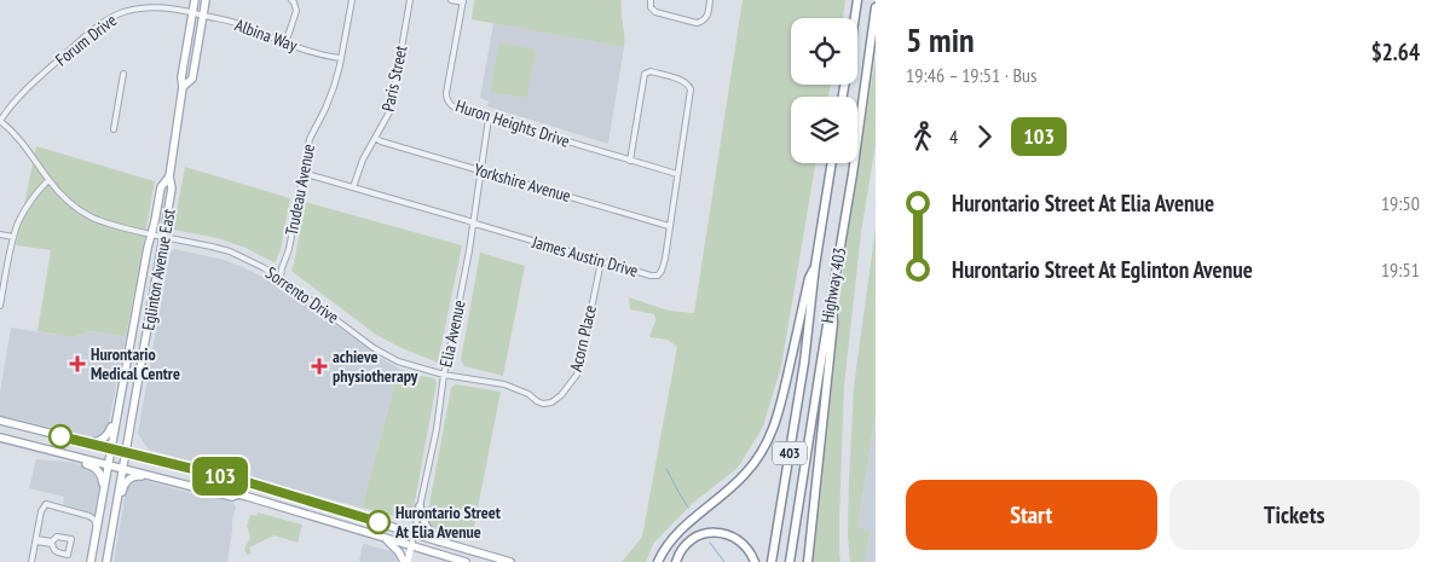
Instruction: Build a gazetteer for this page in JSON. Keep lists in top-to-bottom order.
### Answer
{
  "streets": {
    "highway": ["Highway 403", "403"],
    "main road": ["Eglinton Avenue East"],
    "street": [
      "Albina Way",
      "Forum Drive",
      "Paris Street",
      "Huron Heights Drive",
      "Yorkshire Avenue",
      "Trudeau Avenue",
      "James Austin Drive",
      "Sorrento Drive",
      "Elia Avenue",
      "Acorn Place"
    ]
  },
  "crossings": [
    ["Albina Way", "Forum Drive"],
    ["Albina Way", "Trudeau Avenue"],
    ["Albina Way", "Eglinton Avenue East"],
    ["Forum Drive", "Eglinton Avenue East"],
    ["Forum Drive", "Sorrento Drive"],
    ["Paris Street", "Yorkshire Avenue"],
    ["Paris Street", "James Austin Drive"],
    ["Huron Heights Drive", "James Austin Drive"],
    ["Huron Heights Drive", "Elia Avenue"],
    ["Yorkshire Avenue", "James Austin Drive"],
    ["Yorkshire Avenue", "Elia Avenue"],
    ["Trudeau Avenue", "James Austin Drive"],
    ["Trudeau Avenue", "Sorrento Drive"],
    ["James Austin Drive", "Elia Avenue"],
    ["James Austin Drive", "Acorn Place"],
    ["Eglinton Avenue East", "Sorrento Drive"],
    ["Sorrento Drive", "Elia Avenue"],
    ["Sorrento Drive", "Acorn Place"],
    ["Elia Avenue", "Acorn Place"]
  ],
  "places": {
    "health": ["Hurontario Medical Centre", "achieve physiotherapy"],
    "other": ["Hurontario Street At Elia Avenue"]
  },
  "lines": ["bus line 103"],
  "page": {
    "on_map": "103",
    "heading": ["5 min", "19:46 – 19:51 · Bus", "$2.64"],
    "legs": ["4", "103"],
    "list": [
      {
        "name": "Hurontario Street At Elia Avenue",
        "value": "19:50"
      },
      {
        "name": "Hurontario Street At Eglinton Avenue",
        "value": "19:51"
      }
    ],
    "buttons": ["Start", "Tickets"]
  }
}
